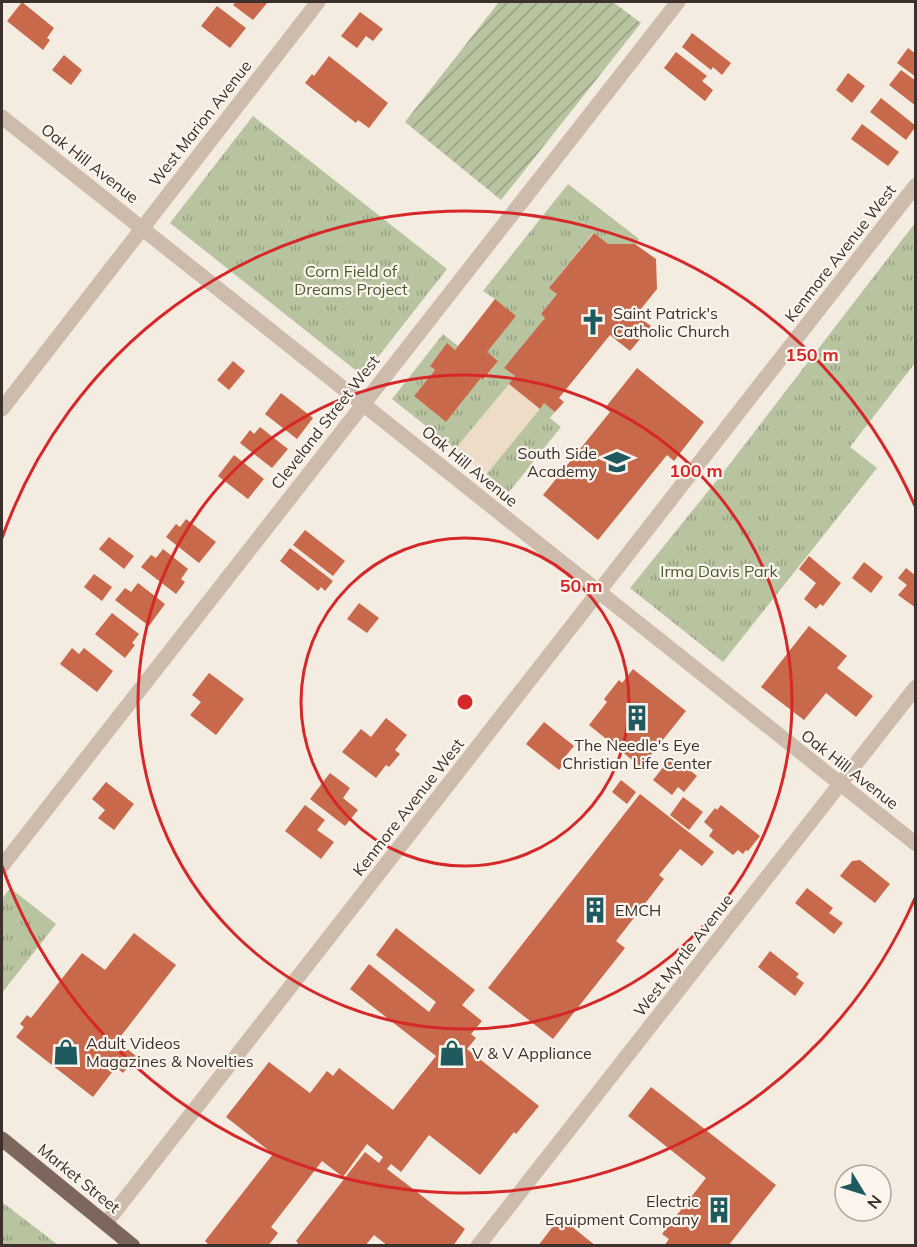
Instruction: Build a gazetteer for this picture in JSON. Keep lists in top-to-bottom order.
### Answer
{
  "streets": {
    "main road": ["Market Street"],
    "street": [
      "West Marion Avenue",
      "Oak Hill Avenue",
      "Kenmore Avenue West",
      "Cleveland Street West",
      "West Myrtle Avenue"
    ]
  },
  "crossings": [
    ["West Marion Avenue", "Oak Hill Avenue"],
    ["Oak Hill Avenue", "Kenmore Avenue West"],
    ["Oak Hill Avenue", "Cleveland Street West"],
    ["Oak Hill Avenue", "West Myrtle Avenue"],
    ["Kenmore Avenue West", "Market Street"]
  ],
  "parks": ["Corn Field of Dreams Project", "Irma Davis Park"],
  "places": {
    "church": ["Saint Patrick's Catholic Church"],
    "school or university": ["South Side Academy"],
    "building": ["The Needle's Eye Christian Life Center", "EMCH", "Electric Equipment Company"],
    "shop": ["Adult Videos Magazines & Novelties", "V & V Appliance"]
  },
  "north": "bottom right",
  "rings": ["150 m", "100 m", "50 m"]
}
